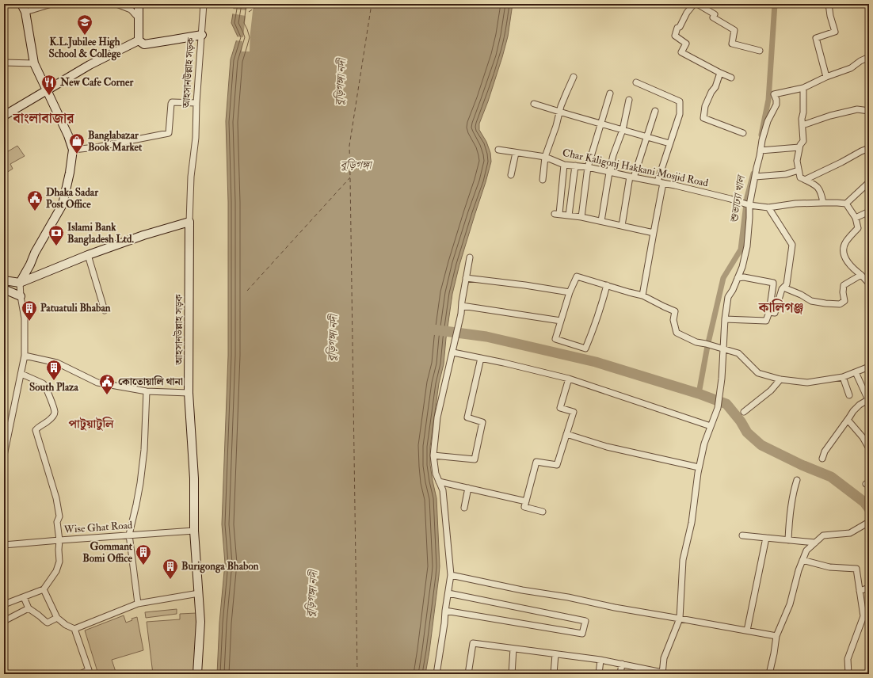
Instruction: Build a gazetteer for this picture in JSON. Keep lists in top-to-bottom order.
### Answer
{
  "streets": {
    "street": ["আহসানউল্লাহ সড়ক", "Char Kaligonj Hakkani Mosjid Road", "Wise Ghat Road"]
  },
  "crossings": [
    ["আহসানউল্লাহ সড়ক", "Wise Ghat Road"]
  ],
  "districts": ["বাংলাবাজার", "কালিগঞ্জ", "পাটুয়াটুলি"],
  "water": ["বুড়িগঙ্গা নদী", "বুড়িগঙ্গা", "শুভাঢ্যা খাল"],
  "places": {
    "school or university": ["K.L.Jubilee High School & College"],
    "restaurant": ["New Cafe Corner"],
    "shop": ["Banglabazar Book Market"],
    "public building": ["Dhaka Sadar Post Office", "কোতোয়ালি থানা"],
    "bank": ["Islami Bank Bangladesh Ltd."],
    "building": [
      "Patuatuli Bhaban",
      "South Plaza",
      "Gommant Bomi Office",
      "Burigonga Bhabon"
    ]
  }
}
